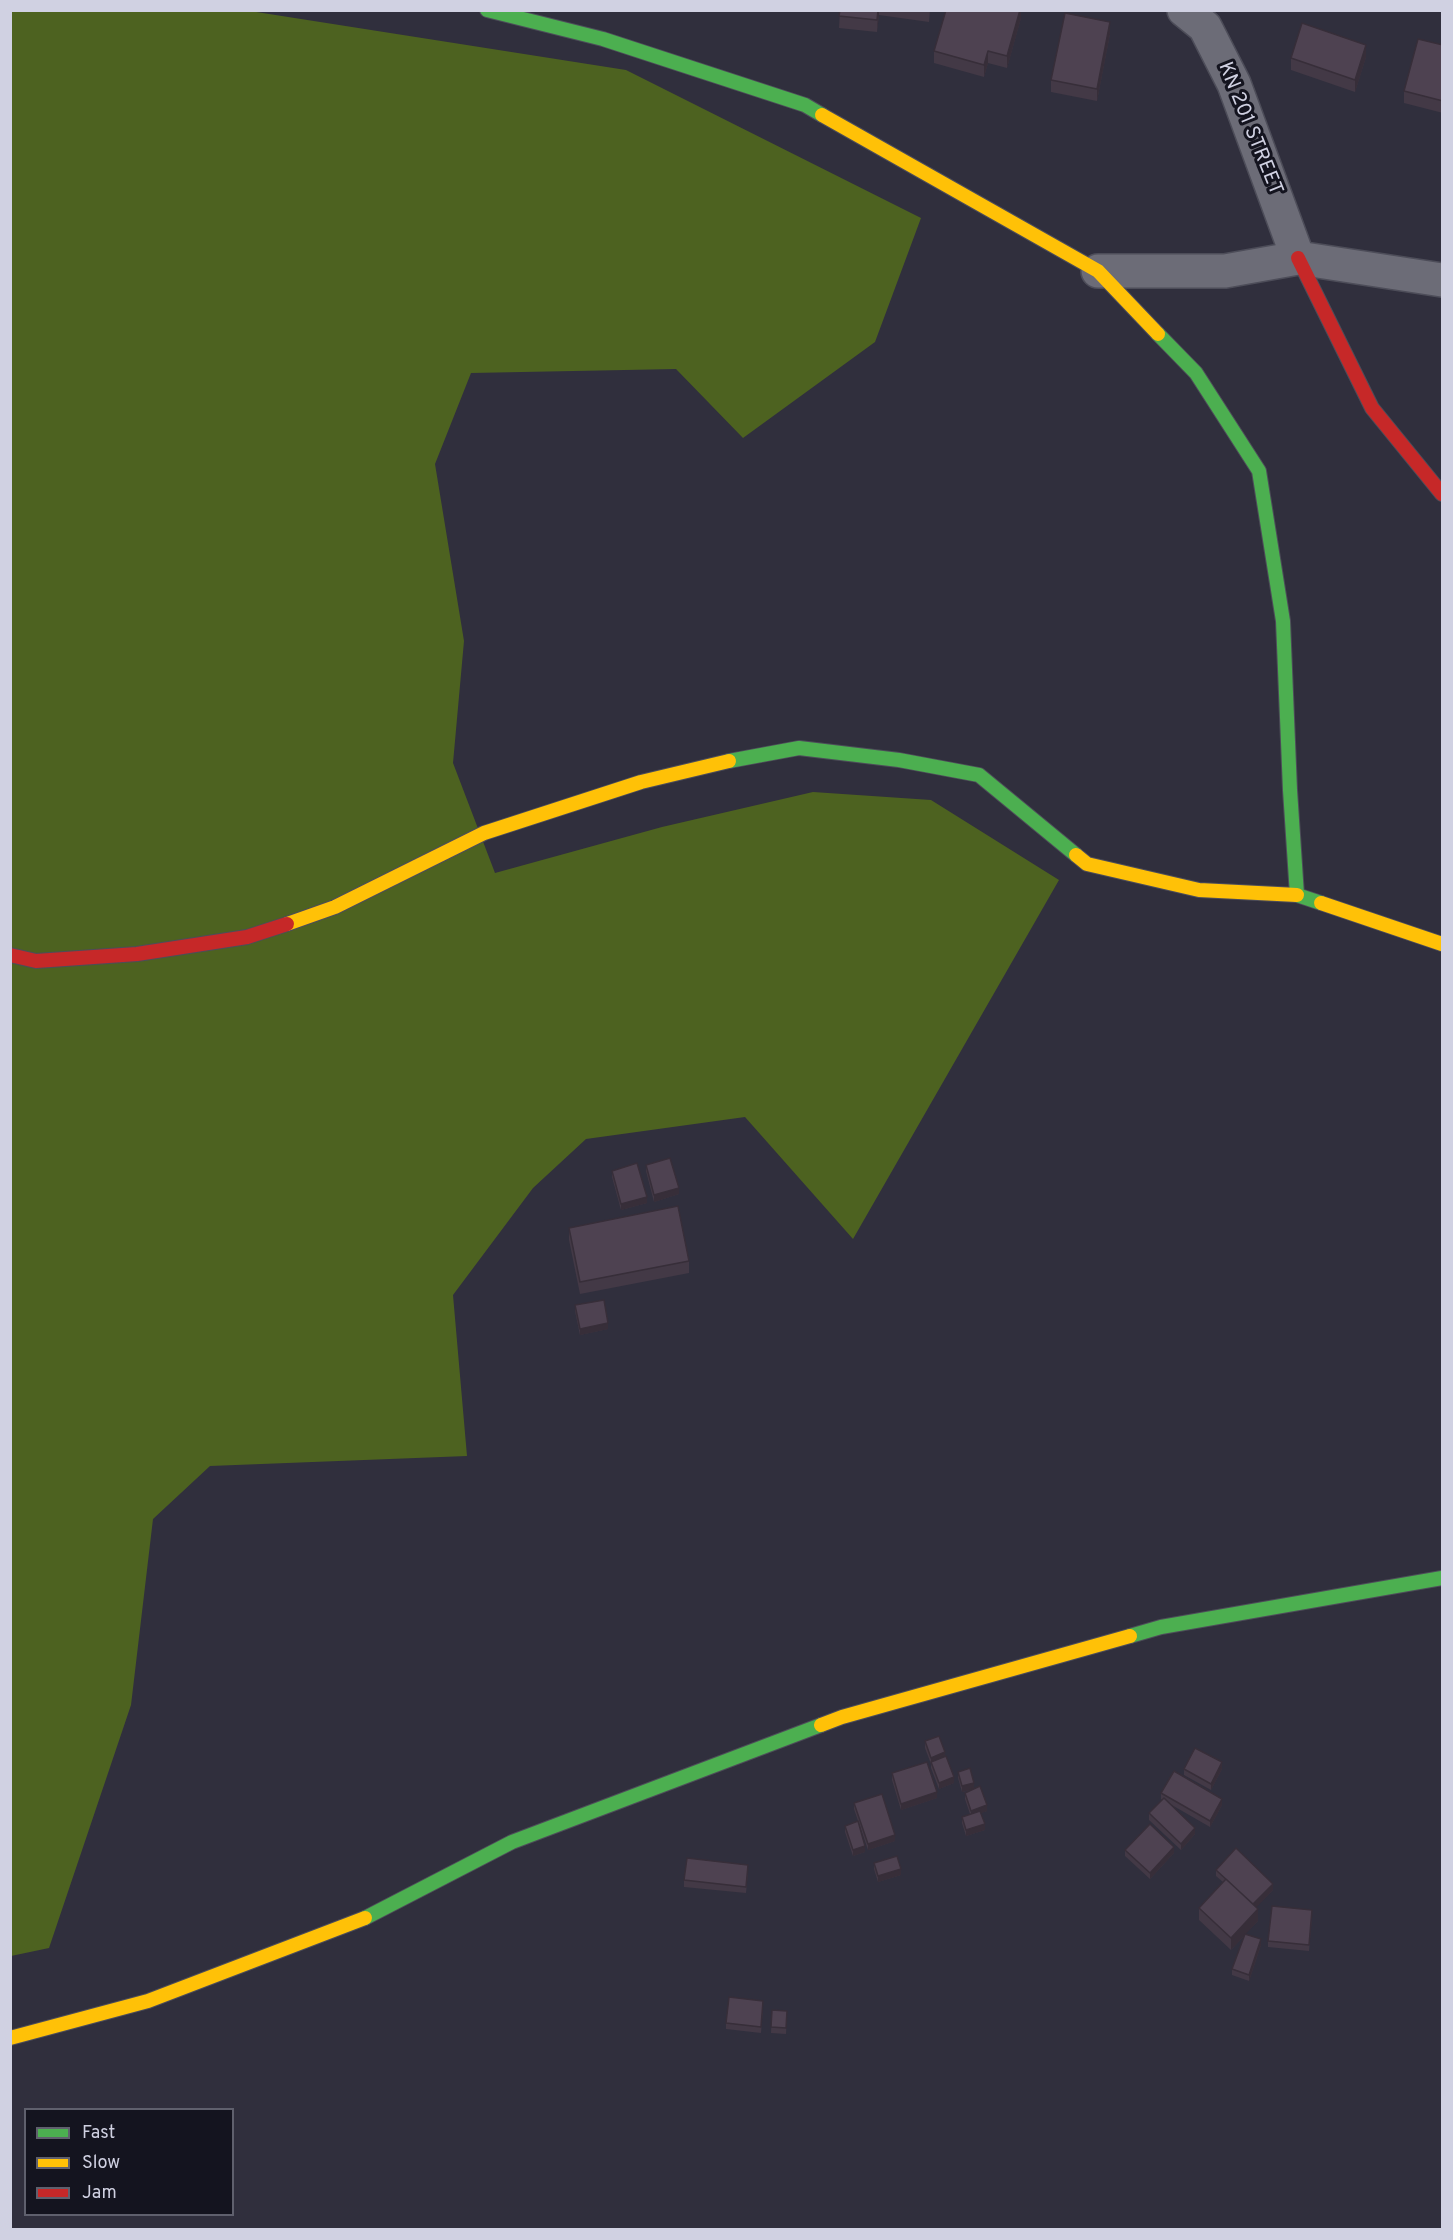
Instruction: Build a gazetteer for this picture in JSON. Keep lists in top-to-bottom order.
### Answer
{
  "streets": {
    "street": ["KN 201 STREET"]
  },
  "legend": ["Fast", "Slow", "Jam"]
}
